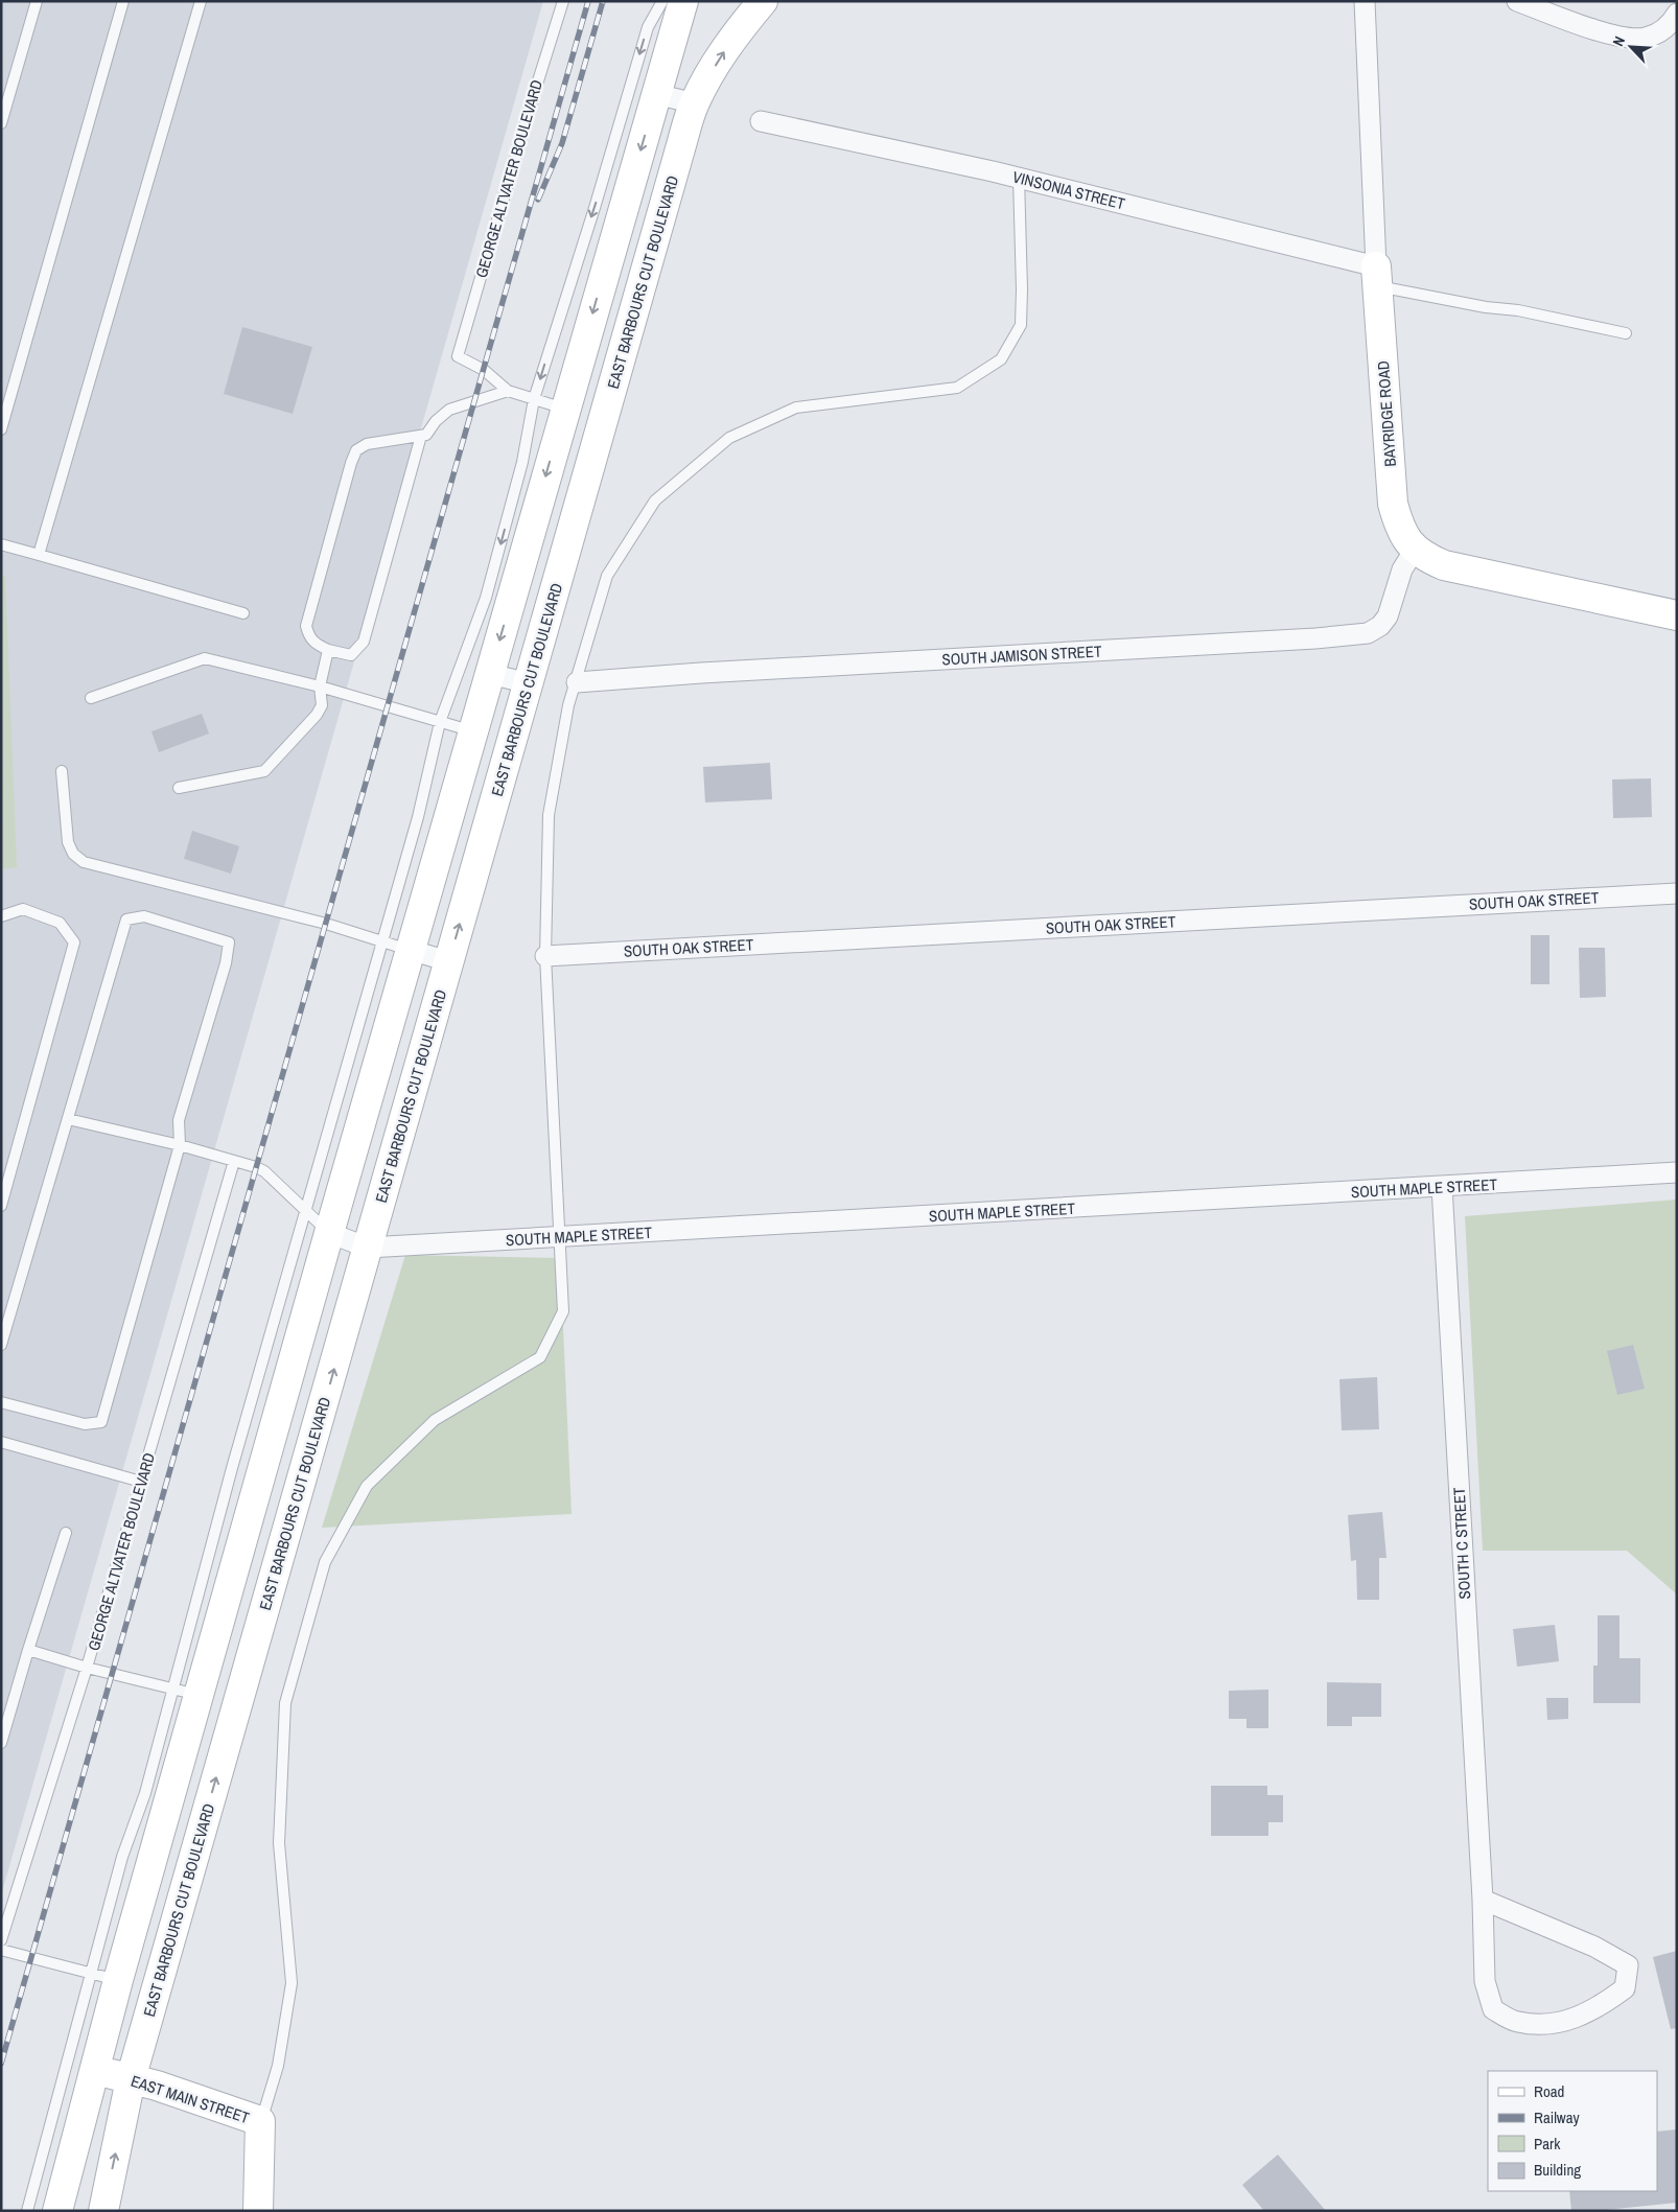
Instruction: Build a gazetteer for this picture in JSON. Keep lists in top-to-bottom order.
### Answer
{
  "streets": {
    "street": [
      "VINSONIA STREET",
      "EAST BARBOURS CUT BOULEVARD",
      "BAYRIDGE ROAD",
      "SOUTH JAMISON STREET",
      "SOUTH OAK STREET",
      "SOUTH MAPLE STREET",
      "SOUTH C STREET",
      "EAST MAIN STREET"
    ],
    "lane": ["GEORGE ALTVATER BOULEVARD"]
  },
  "crossings": [
    ["VINSONIA STREET", "BAYRIDGE ROAD"],
    ["EAST BARBOURS CUT BOULEVARD", "SOUTH MAPLE STREET"],
    ["EAST BARBOURS CUT BOULEVARD", "EAST MAIN STREET"],
    ["BAYRIDGE ROAD", "SOUTH JAMISON STREET"],
    ["SOUTH MAPLE STREET", "SOUTH C STREET"]
  ],
  "legend": [
    "Road",
    "Railway",
    "Park",
    "Building"
  ],
  "north": "top left"
}
